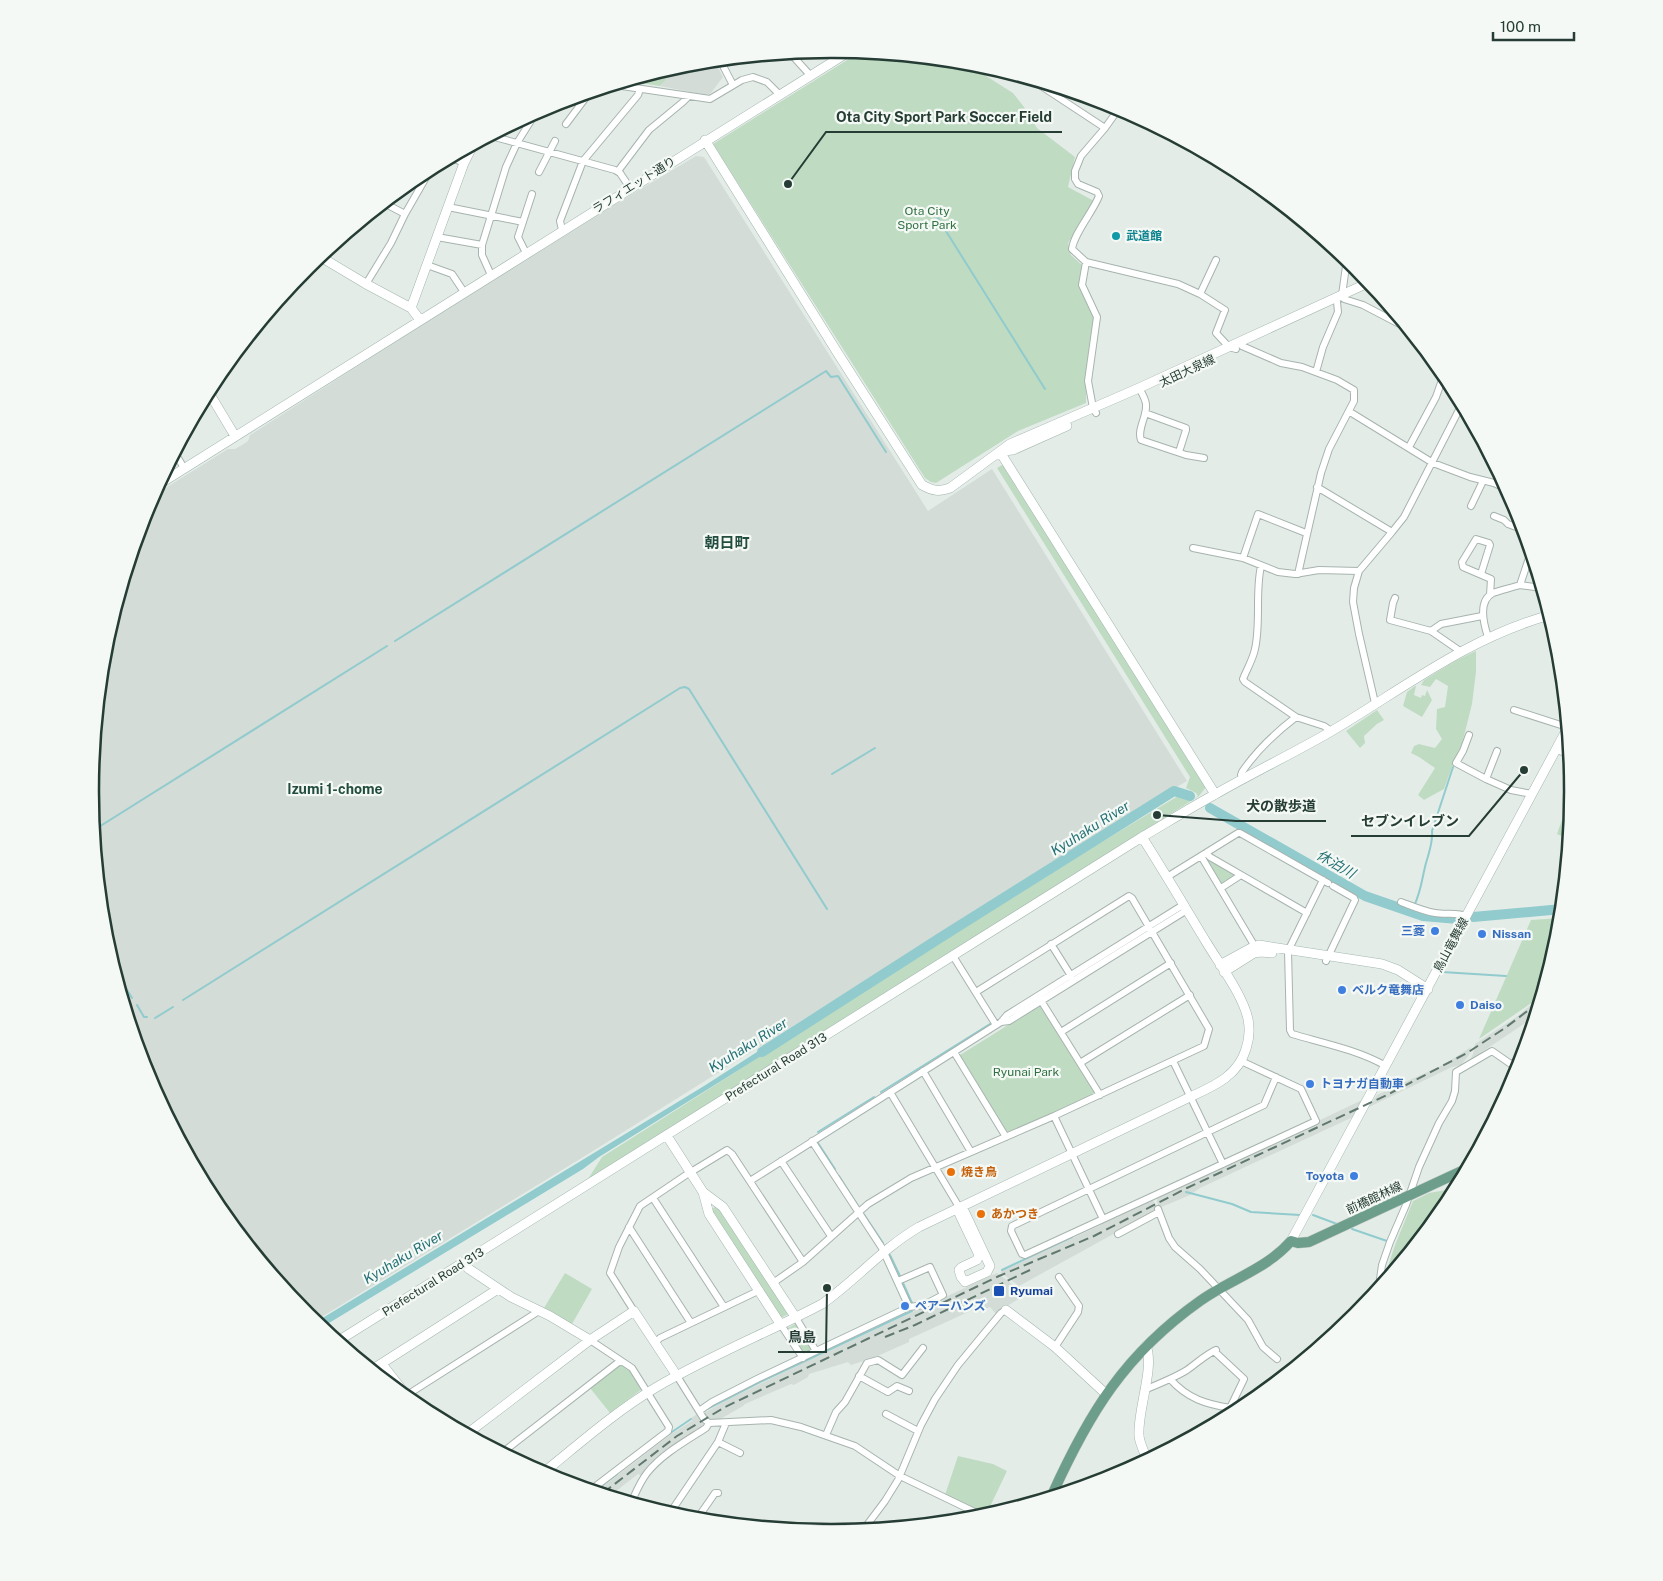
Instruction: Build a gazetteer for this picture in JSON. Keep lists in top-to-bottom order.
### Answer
{
  "streets": {
    "main road": ["前橋館林線"],
    "street": [
      "ラフィエット通り",
      "太田大泉線",
      "鳥山竜舞線",
      "Prefectural Road 313"
    ]
  },
  "crossings": [
    ["ラフィエット通り", "太田大泉線"],
    ["鳥山竜舞線", "前橋館林線"]
  ],
  "districts": ["朝日町", "Izumi 1-chome"],
  "water": ["Kyuhaku River", "休泊川"],
  "parks": ["Ota City Sport Park", "Ryunai Park"],
  "places": {
    "other": [
      "Ota City Sport Park Soccer Field",
      "武道館",
      "セブンイレブン",
      "犬の散歩道",
      "三菱",
      "Nissan",
      "ベルク竜舞店",
      "Daiso",
      "トヨナガ自動車",
      "焼き鳥",
      "Toyota",
      "あかつき",
      "鳥島",
      "ペアーハンズ"
    ],
    "transit": ["Ryumai"]
  },
  "scale_bar": "100 m"
}
